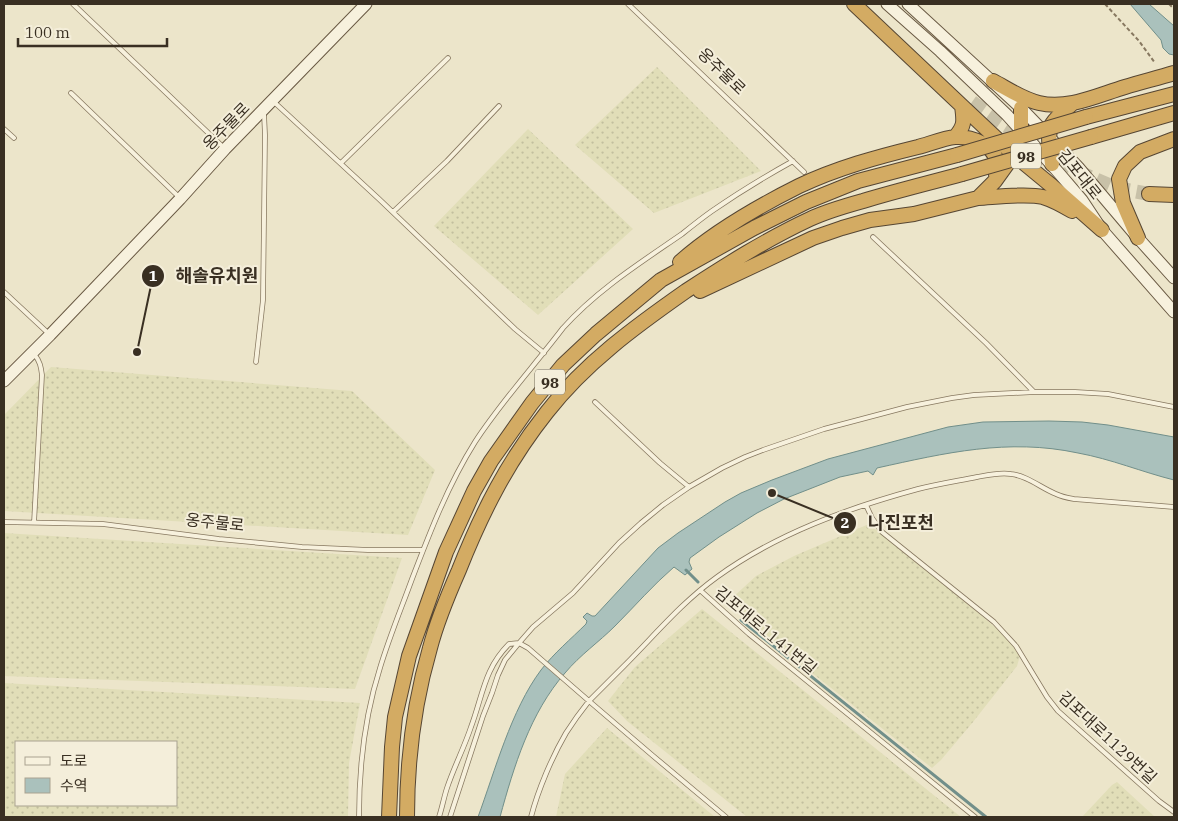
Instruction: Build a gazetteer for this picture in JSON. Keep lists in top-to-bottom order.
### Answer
{
  "streets": {
    "highway": ["98"],
    "main road": ["옹주물로", "김포대로"],
    "lane": ["김포대로1141번길", "김포대로1129번길"]
  },
  "crossings": [
    ["김포대로1141번길", "김포대로1129번길"]
  ],
  "places": ["해솔유치원", "나진포천"],
  "legend": ["도로", "수역"],
  "scale_bar": "100 m"
}
